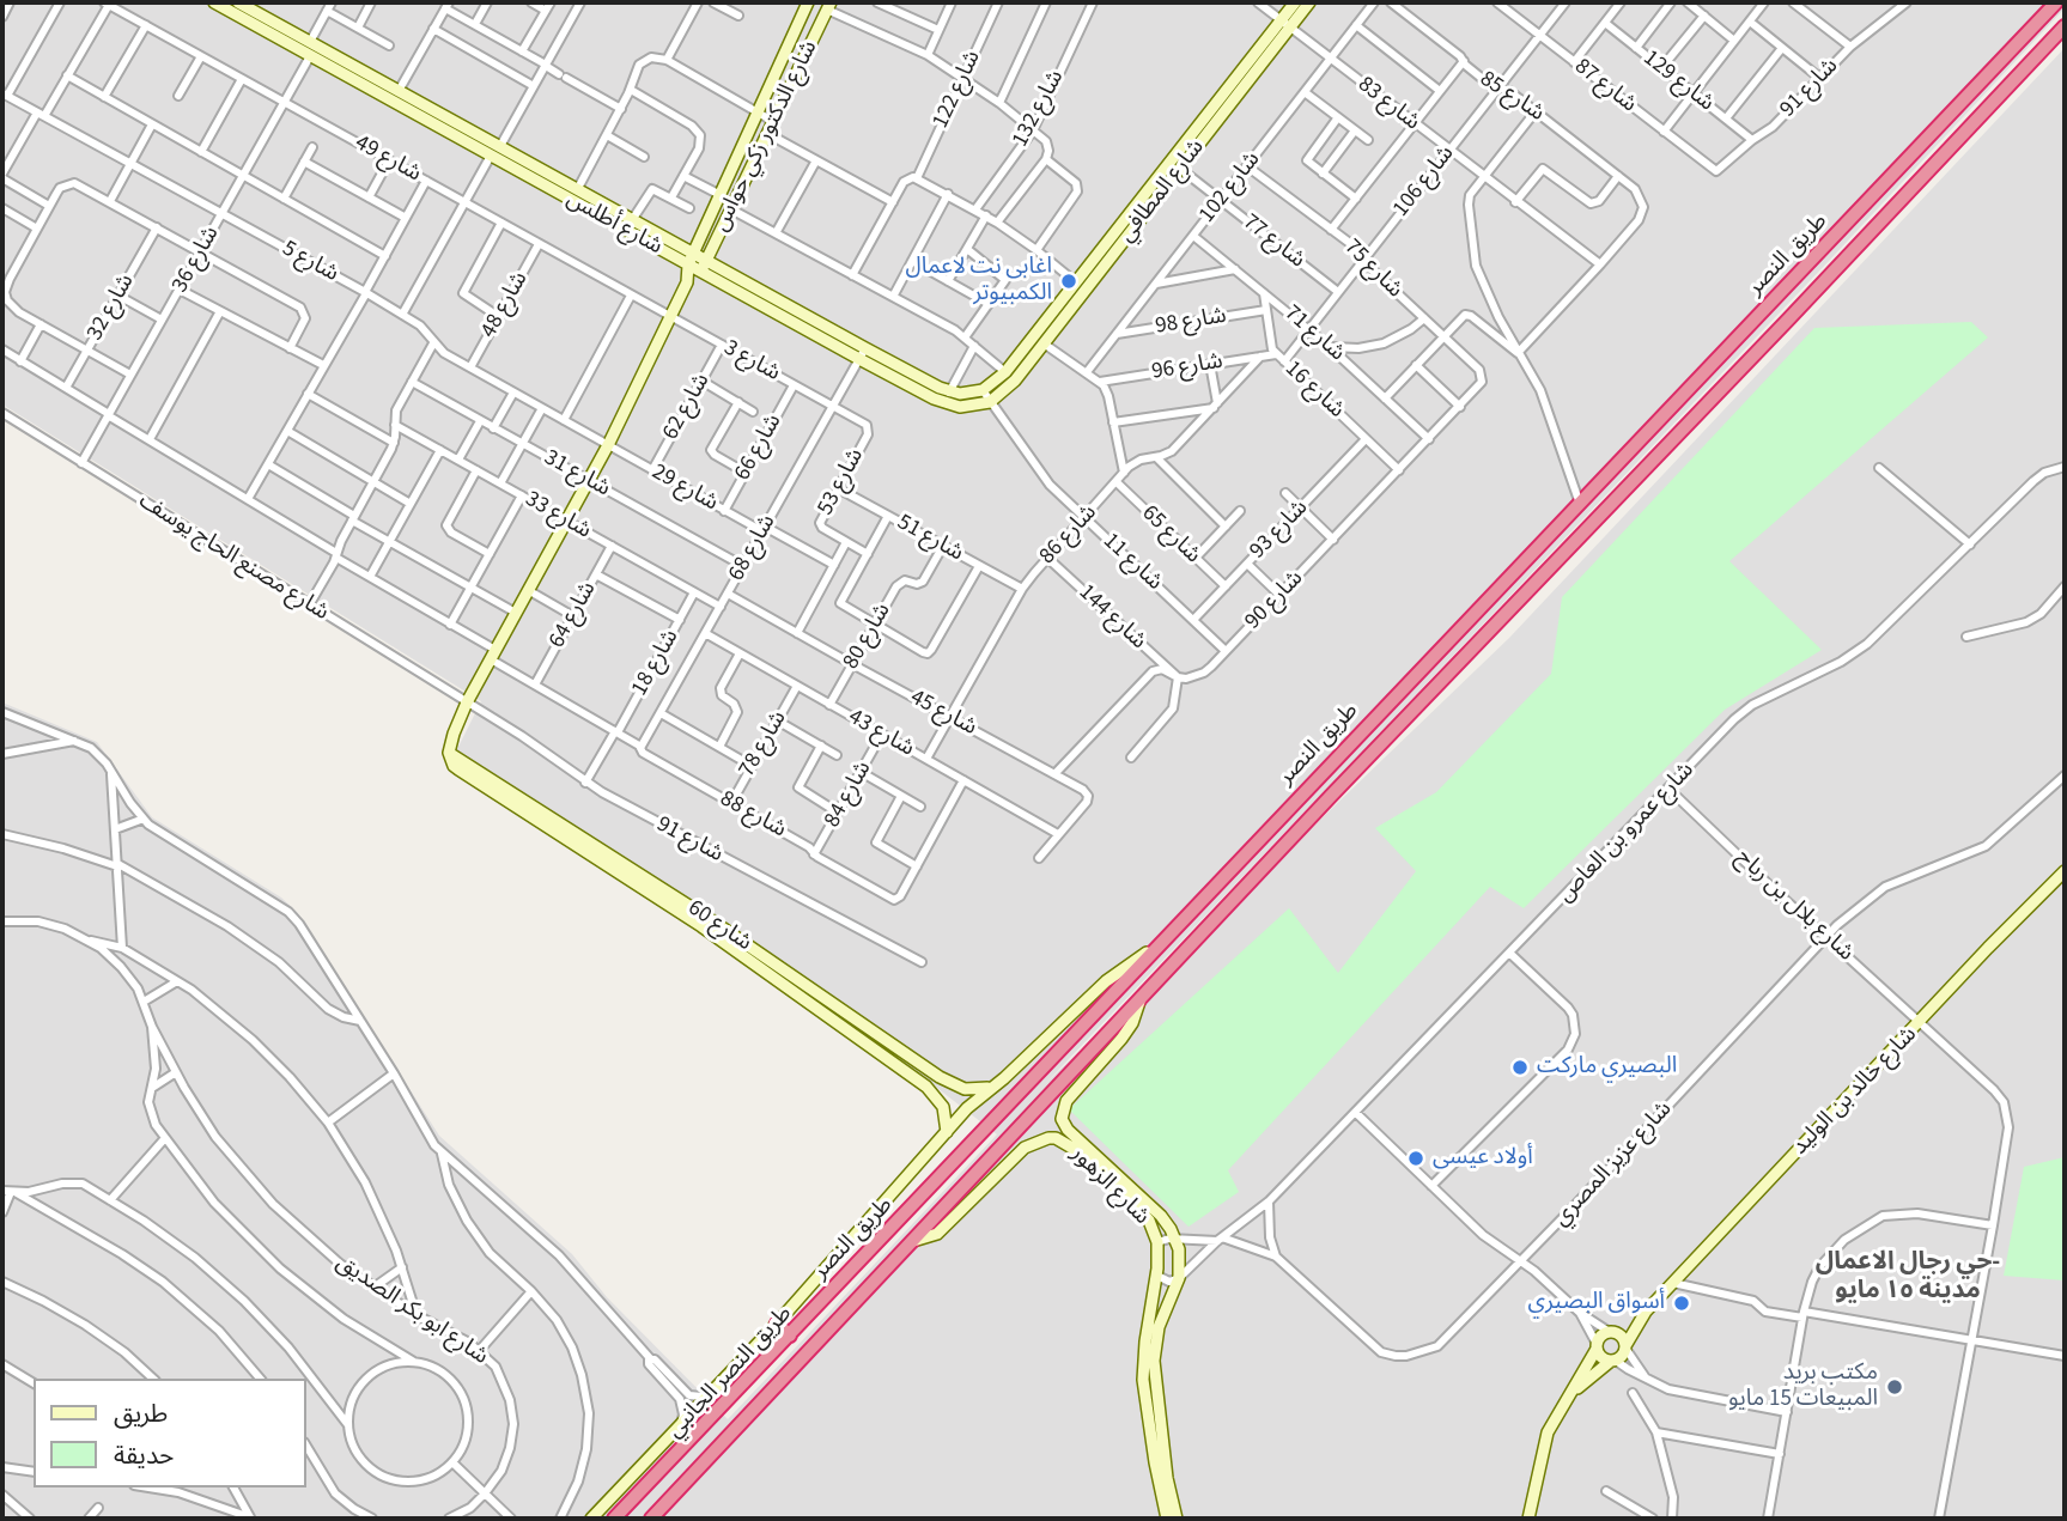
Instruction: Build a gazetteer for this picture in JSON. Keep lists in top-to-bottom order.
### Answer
{
  "streets": {
    "highway": ["طريق النصر"],
    "street": [
      "شارع 129",
      "شارع 87",
      "شارع 91",
      "شارع 122",
      "شارع 85",
      "شارع 83",
      "شارع 132",
      "شارع الدكتور زكي حواس",
      "شارع 49",
      "شارع 106",
      "شارع 102",
      "شارع المطافي",
      "شارع أطلس",
      "شارع 77",
      "شارع 36",
      "شارع 5",
      "شارع 75",
      "شارع 48",
      "شارع 32",
      "شارع 98",
      "شارع 71",
      "شارع 3",
      "شارع 96",
      "شارع 16",
      "شارع 62",
      "شارع 66",
      "شارع 31",
      "شارع 53",
      "شارع 29",
      "شارع 33",
      "شارع 93",
      "شارع 86",
      "شارع 65",
      "شارع 51",
      "شارع 68",
      "شارع مصنع الحاج يوسف",
      "شارع 11",
      "شارع 90",
      "شارع 64",
      "شارع 144",
      "شارع 80",
      "شارع 18",
      "شارع 45",
      "شارع 43",
      "شارع 78",
      "شارع 84",
      "شارع 88",
      "شارع عمرو بن العاص",
      "شارع بلال بن رباح",
      "شارع 60",
      "شارع خالد بن الوليد",
      "شارع عزيز المصري",
      "شارع الزهور",
      "شارع ابو بكر الصديق",
      "طريق النصر الجانبي"
    ]
  },
  "crossings": [
    ["شارع 129", "شارع 91"],
    ["شارع 87", "شارع 91"],
    ["شارع 87", "شارع 106"],
    ["شارع 91", "شارع مصنع الحاج يوسف"],
    ["شارع 91", "شارع 18"],
    ["شارع 91", "شارع 60"],
    ["شارع 85", "شارع 83"],
    ["شارع 85", "شارع 106"],
    ["شارع 83", "شارع 106"],
    ["شارع 83", "شارع 102"],
    ["شارع 83", "شارع المطافي"],
    ["شارع الدكتور زكي حواس", "شارع أطلس"],
    ["شارع الدكتور زكي حواس", "شارع 60"],
    ["شارع 49", "شارع 36"],
    ["شارع 49", "شارع 48"],
    ["شارع 49", "شارع 3"],
    ["شارع 49", "شارع 60"],
    ["شارع 106", "شارع 77"],
    ["شارع 106", "شارع 75"],
    ["شارع 106", "شارع 71"],
    ["شارع 106", "شارع 16"],
    ["شارع 102", "شارع 77"],
    ["شارع 102", "شارع 75"],
    ["شارع 102", "شارع 98"],
    ["شارع 102", "شارع 71"],
    ["شارع المطافي", "شارع 77"],
    ["شارع أطلس", "شارع 36"],
    ["شارع أطلس", "شارع 68"],
    ["شارع أطلس", "شارع 11"],
    ["شارع أطلس", "شارع 60"],
    ["طريق النصر", "شارع الزهور"],
    ["طريق النصر", "طريق النصر الجانبي"],
    ["شارع 36", "شارع 5"],
    ["شارع 36", "شارع مصنع الحاج يوسف"],
    ["شارع 36", "شارع 88"],
    ["شارع 5", "شارع 48"],
    ["شارع 5", "شارع 29"],
    ["شارع 5", "شارع 60"],
    ["شارع 75", "شارع 90"],
    ["شارع 32", "شارع 88"],
    ["شارع 98", "شارع 16"],
    ["شارع 71", "شارع 16"],
    ["شارع 71", "شارع 90"],
    ["شارع 3", "شارع 62"],
    ["شارع 3", "شارع 66"],
    ["شارع 3", "شارع 53"],
    ["شارع 3", "شارع 68"],
    ["شارع 3", "شارع 60"],
    ["شارع 96", "شارع 16"],
    ["شارع 96", "شارع 86"],
    ["شارع 16", "شارع 93"],
    ["شارع 16", "شارع 90"],
    ["شارع 62", "شارع 29"],
    ["شارع 66", "شارع 29"],
    ["شارع 31", "شارع 68"],
    ["شارع 31", "شارع 60"],
    ["شارع 53", "شارع 51"],
    ["شارع 53", "شارع 68"],
    ["شارع 29", "شارع 68"],
    ["شارع 29", "شارع 60"],
    ["شارع 33", "شارع 68"],
    ["شارع 33", "شارع 64"],
    ["شارع 33", "شارع 18"],
    ["شارع 33", "شارع 60"],
    ["شارع 93", "شارع 65"],
    ["شارع 93", "شارع 11"],
    ["شارع 86", "شارع 65"],
    ["شارع 86", "شارع 51"],
    ["شارع 86", "شارع 11"],
    ["شارع 86", "شارع 144"],
    ["شارع 86", "شارع 45"],
    ["شارع 86", "شارع 43"],
    ["شارع 51", "شارع 80"],
    ["شارع 68", "شارع 45"],
    ["شارع 68", "شارع 43"],
    ["شارع 68", "شارع 88"],
    ["شارع مصنع الحاج يوسف", "شارع 60"],
    ["شارع 11", "شارع 90"],
    ["شارع 90", "شارع 144"],
    ["شارع 90", "شارع 45"],
    ["شارع 64", "شارع 88"],
    ["شارع 80", "شارع 45"],
    ["شارع 80", "شارع 43"],
    ["شارع 18", "شارع 88"],
    ["شارع 45", "شارع 43"],
    ["شارع 43", "شارع 78"],
    ["شارع 43", "شارع 84"],
    ["شارع 43", "شارع 88"],
    ["شارع 78", "شارع 88"],
    ["شارع 84", "شارع 88"],
    ["شارع 88", "شارع 60"],
    ["شارع عمرو بن العاص", "شارع بلال بن رباح"],
    ["شارع عمرو بن العاص", "شارع عزيز المصري"],
    ["شارع عمرو بن العاص", "شارع الزهور"],
    ["شارع بلال بن رباح", "شارع خالد بن الوليد"],
    ["شارع بلال بن رباح", "شارع عزيز المصري"],
    ["شارع 60", "طريق النصر الجانبي"]
  ],
  "districts": ["حي رجال الاعمال- مدينة ١٥ مايو"],
  "places": [
    "اغابى نت لاعمال الكمبيوتر",
    "البصيري ماركت",
    "أولاد عيسى",
    "أسواق البصيري",
    "مكتب بريد المبيعات 15 مايو"
  ],
  "legend": ["طريق", "حديقة"]
}
